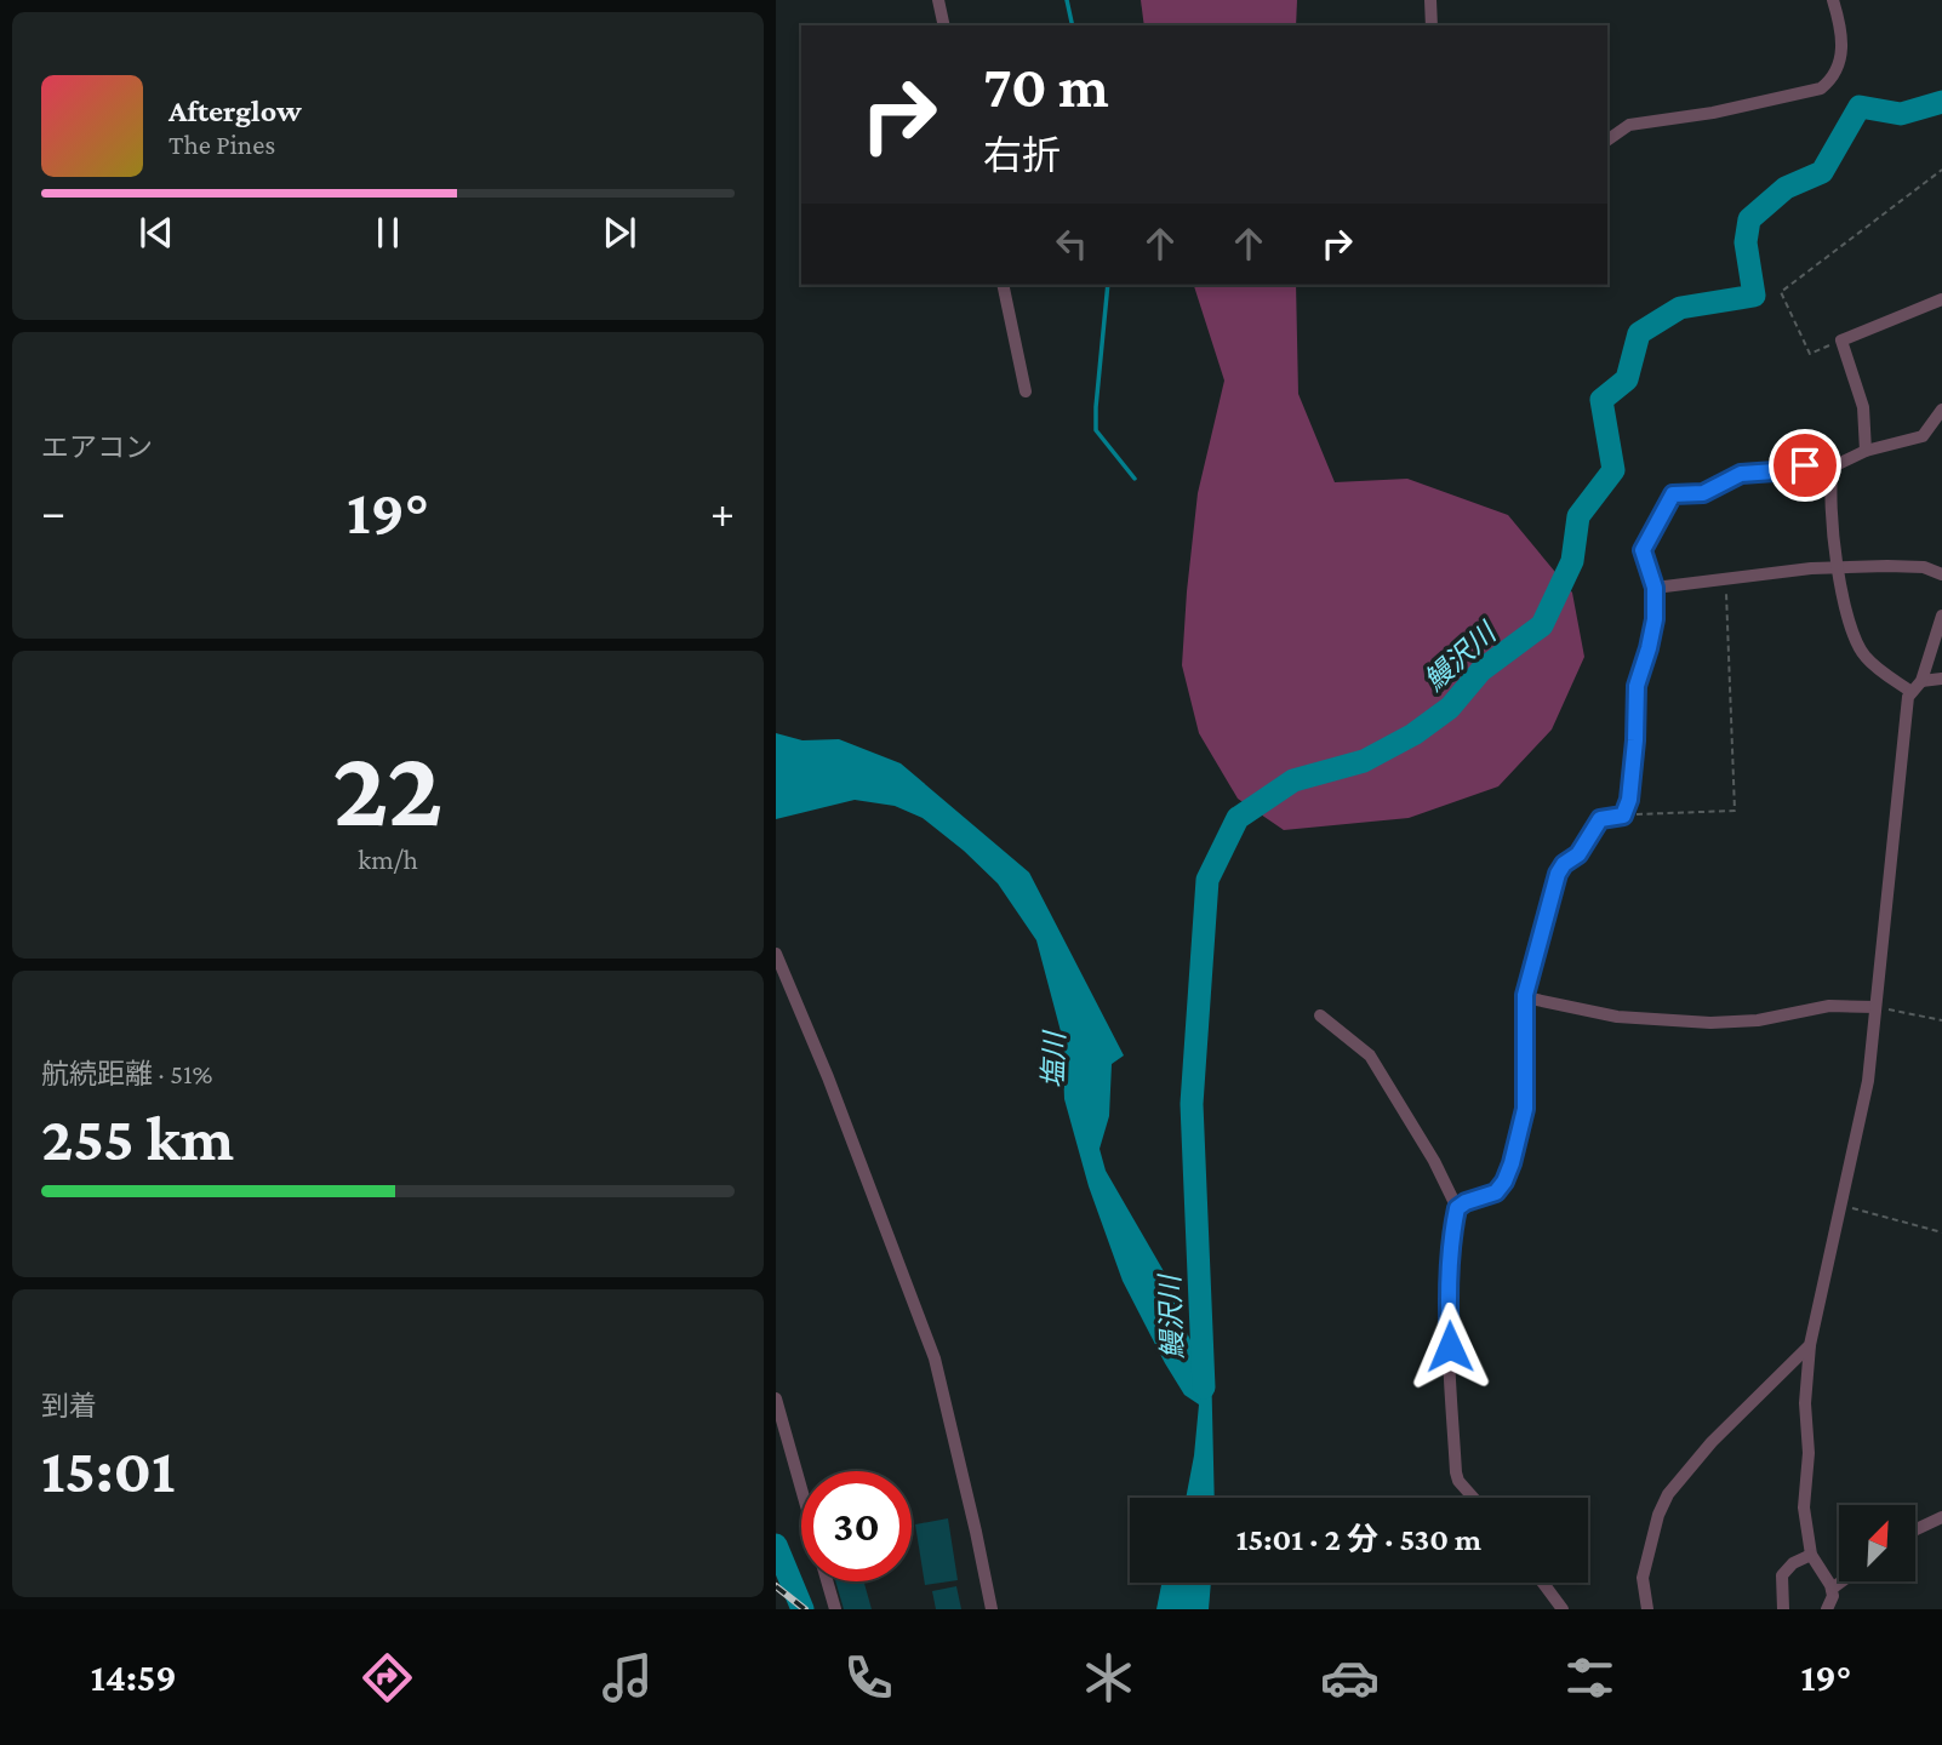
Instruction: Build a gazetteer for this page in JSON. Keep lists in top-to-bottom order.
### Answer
{
  "water": ["鰻沢川", "塩川"],
  "north": "top right",
  "page": {
    "turn": ["70 m", "右折"],
    "song": ["Afterglow", "The Pines"],
    "tile": [
      "エアコン",
      ["22", "km/h"],
      ["航続距離 · 51%", "255 km"],
      ["到着", "15:01"]
    ],
    "heat": ["−", "19°", "+"],
    "limit": "30",
    "trip": "15:01 · 2 分 · 530 m",
    "tabs": ["14:59", "19°"]
  }
}
